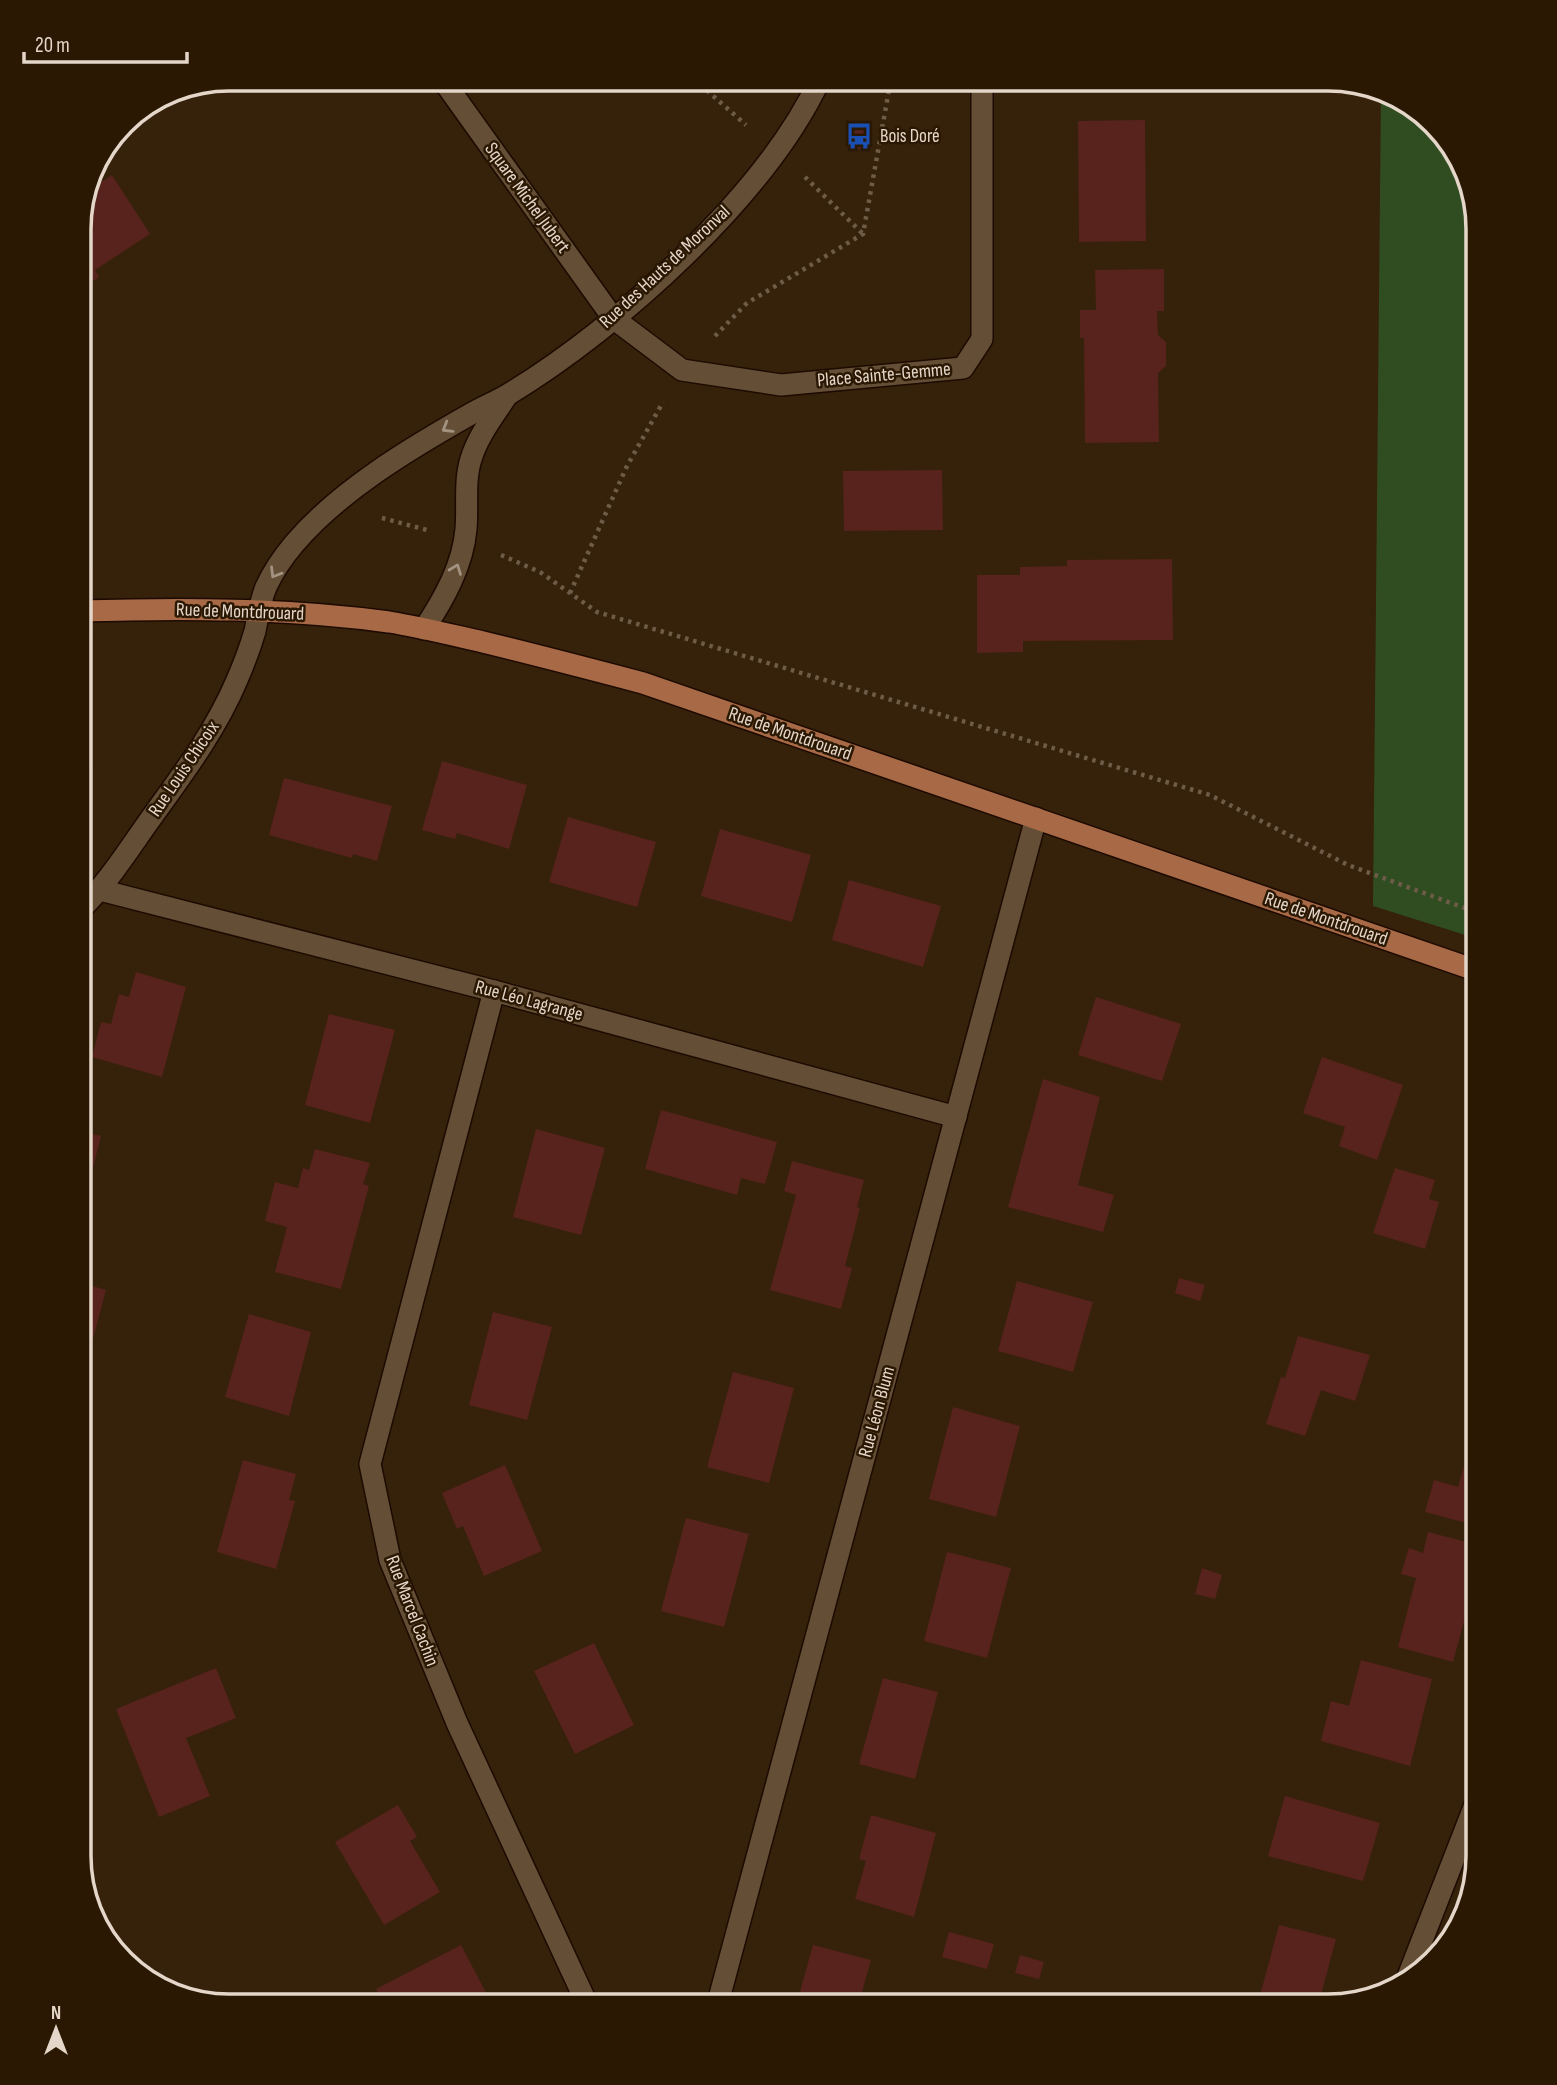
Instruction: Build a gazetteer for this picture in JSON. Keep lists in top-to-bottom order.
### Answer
{
  "streets": {
    "main road": ["Rue de Montdrouard"],
    "street": [
      "Square Michel Jubert",
      "Rue des Hauts de Moronval",
      "Place Sainte-Gemme",
      "Rue Louis Chicoix",
      "Rue Léo Lagrange",
      "Rue Léon Blum",
      "Rue Marcel Cachin"
    ]
  },
  "crossings": [
    ["Square Michel Jubert", "Rue des Hauts de Moronval"],
    ["Square Michel Jubert", "Place Sainte-Gemme"],
    ["Rue des Hauts de Moronval", "Place Sainte-Gemme"],
    ["Rue des Hauts de Moronval", "Rue de Montdrouard"],
    ["Rue des Hauts de Moronval", "Rue Louis Chicoix"],
    ["Rue de Montdrouard", "Rue Louis Chicoix"],
    ["Rue de Montdrouard", "Rue Léon Blum"],
    ["Rue Louis Chicoix", "Rue Léo Lagrange"],
    ["Rue Léo Lagrange", "Rue Léon Blum"],
    ["Rue Léo Lagrange", "Rue Marcel Cachin"]
  ],
  "one_way": ["Rue des Hauts de Moronval"],
  "places": {
    "bus stop": ["Bois Doré"]
  },
  "scale_bar": "20 m",
  "north": "top"
}
